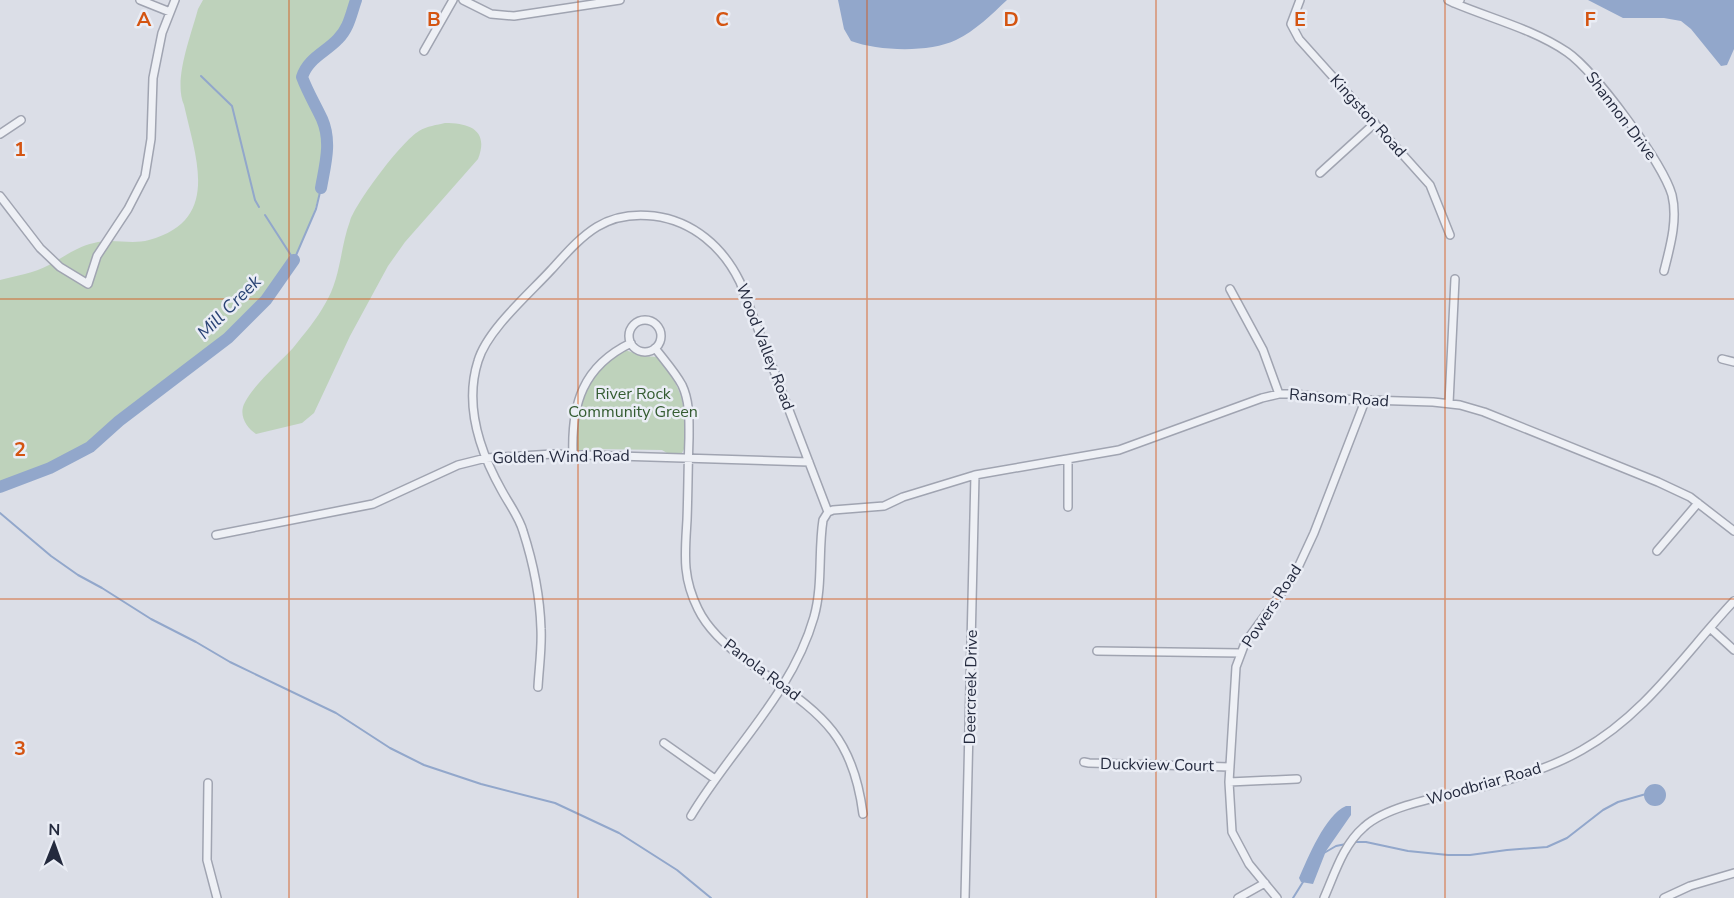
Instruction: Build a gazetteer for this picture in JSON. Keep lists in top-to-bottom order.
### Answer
{
  "streets": {
    "street": [
      "Kingston Road",
      "Shannon Drive",
      "Wood Valley Road",
      "Ransom Road",
      "Golden Wind Road",
      "Powers Road",
      "Panola Road",
      "Deercreek Drive",
      "Duckview Court",
      "Woodbriar Road"
    ]
  },
  "crossings": [
    ["Wood Valley Road", "Ransom Road"],
    ["Wood Valley Road", "Golden Wind Road"],
    ["Wood Valley Road", "Panola Road"],
    ["Ransom Road", "Powers Road"],
    ["Ransom Road", "Deercreek Drive"],
    ["Golden Wind Road", "Panola Road"],
    ["Powers Road", "Duckview Court"]
  ],
  "water": ["Mill Creek"],
  "parks": ["River Rock Community Green"],
  "north": "top",
  "grid": {
    "columns": [
      "A",
      "B",
      "C",
      "D",
      "E",
      "F"
    ],
    "rows": ["1", "2", "3"]
  }
}
